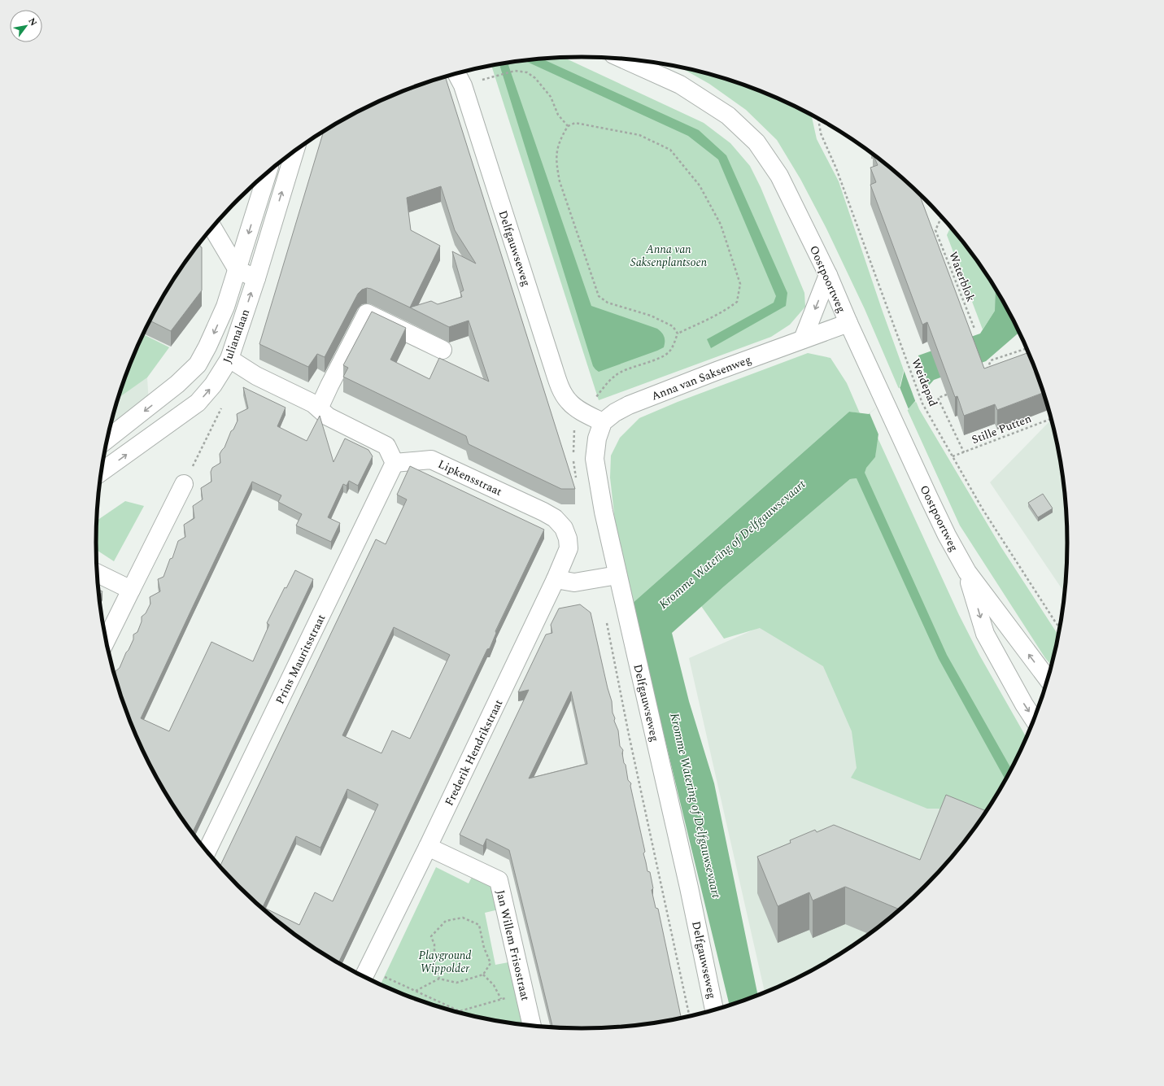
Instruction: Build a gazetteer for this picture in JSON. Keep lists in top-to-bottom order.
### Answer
{
  "streets": {
    "street": [
      "Delfgauwseweg",
      "Oostpoortweg",
      "Julianalaan",
      "Anna van Saksenweg",
      "Lipkensstraat",
      "Prins Mauritsstraat",
      "Frederik Hendrikstraat",
      "Jan Willem Frisostraat"
    ],
    "path": ["Waterblok", "Weidepad", "Stille Putten"]
  },
  "crossings": [
    ["Delfgauwseweg", "Anna van Saksenweg"],
    ["Oostpoortweg", "Anna van Saksenweg"],
    ["Weidepad", "Stille Putten"],
    ["Lipkensstraat", "Prins Mauritsstraat"],
    ["Lipkensstraat", "Frederik Hendrikstraat"],
    ["Frederik Hendrikstraat", "Jan Willem Frisostraat"]
  ],
  "water": ["Kromme Watering of Delfgauwsevaart"],
  "parks": ["Anna van Saksenplantsoen", "Playground Wippolder"],
  "north": "top right"
}
